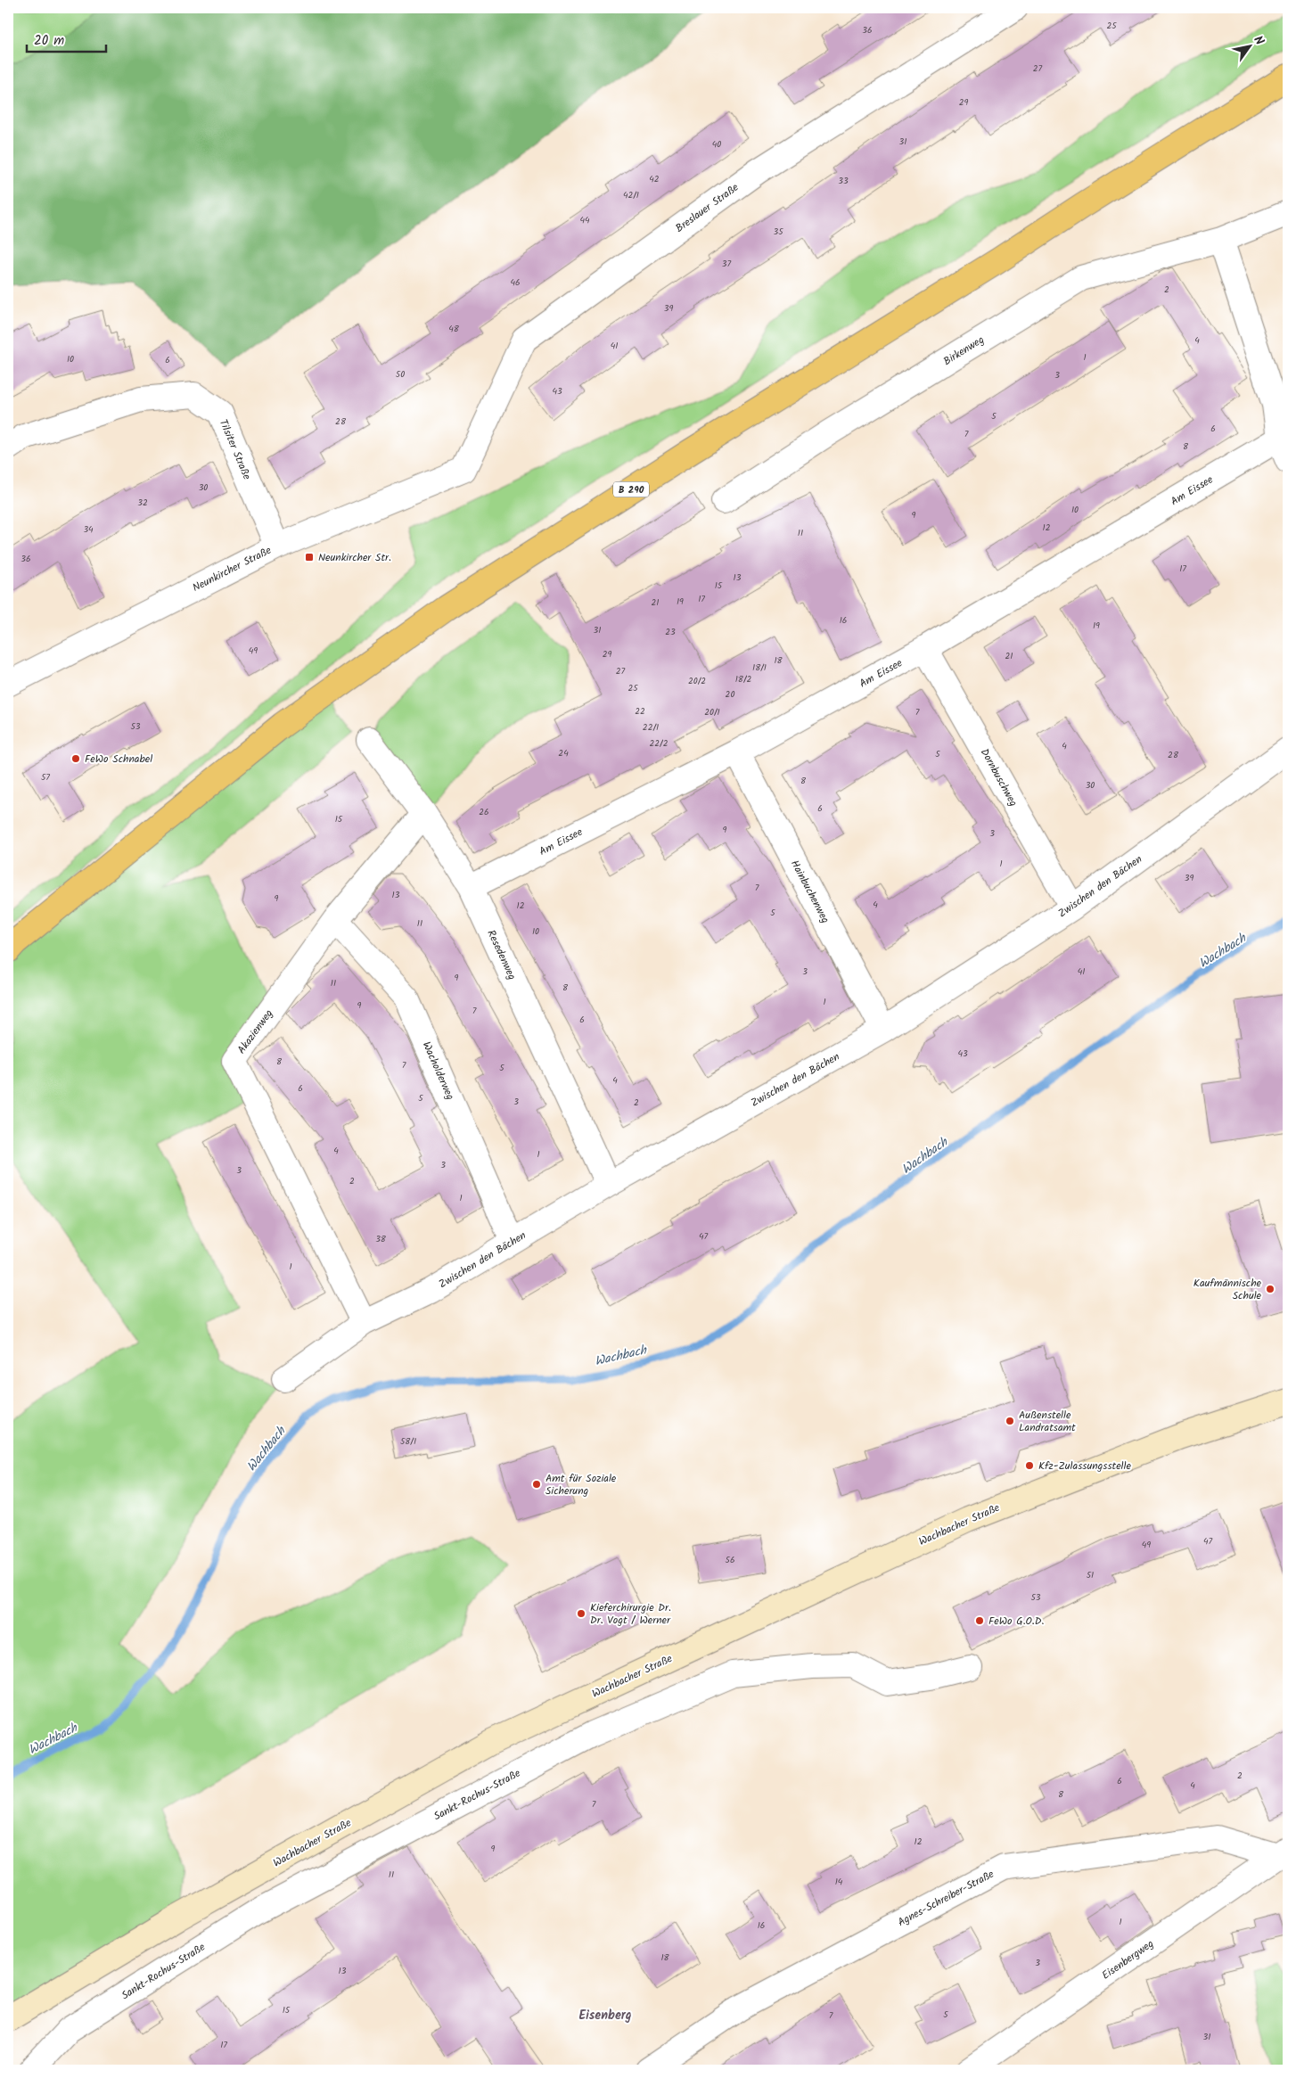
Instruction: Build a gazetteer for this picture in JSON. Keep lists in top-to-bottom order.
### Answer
{
  "streets": {
    "main road": ["B 290"],
    "street": [
      "Breslauer Straße",
      "Birkenweg",
      "Tilsiter Straße",
      "Am Eissee",
      "Neunkircher Straße",
      "Dornbuschweg",
      "Zwischen den Bächen",
      "Hainbuchenweg",
      "Resedenweg",
      "Akazienweg",
      "Wacholderweg",
      "Wachbacher Straße",
      "Sankt-Rochus-Straße",
      "Agnes-Schreiber-Straße",
      "Eisenbergweg"
    ]
  },
  "crossings": [
    ["Breslauer Straße", "Neunkircher Straße"],
    ["Tilsiter Straße", "Neunkircher Straße"],
    ["Am Eissee", "Dornbuschweg"],
    ["Am Eissee", "Hainbuchenweg"],
    ["Am Eissee", "Resedenweg"],
    ["Dornbuschweg", "Zwischen den Bächen"],
    ["Zwischen den Bächen", "Hainbuchenweg"],
    ["Zwischen den Bächen", "Resedenweg"],
    ["Zwischen den Bächen", "Akazienweg"],
    ["Zwischen den Bächen", "Wacholderweg"],
    ["Resedenweg", "Akazienweg"],
    ["Akazienweg", "Wacholderweg"],
    ["Agnes-Schreiber-Straße", "Eisenbergweg"]
  ],
  "districts": ["Eisenberg"],
  "water": ["Wachbach"],
  "places": {
    "transit": ["Neunkircher Str."],
    "other": [
      "FeWo Schnabel",
      "Kaufmännische Schule",
      "Außenstelle Landratsamt",
      "Kfz-Zulassungsstelle",
      "Amt für Soziale Sicherung",
      "Kieferchirurgie Dr. Dr. Vogt / Werner",
      "FeWo G.O.D."
    ]
  },
  "house_numbers": [
    "25",
    "36",
    "27",
    "29",
    "31",
    "40",
    "42",
    "33",
    "42/1",
    "44",
    "35",
    "37",
    "46",
    "2",
    "39",
    "48",
    "4",
    "41",
    "1",
    "10",
    "6",
    "50",
    "3",
    "43",
    "5",
    "28",
    "6",
    "7",
    "8",
    "30",
    "32",
    "10",
    "9",
    "12",
    "34",
    "11",
    "36",
    "17",
    "13",
    "15",
    "17",
    "19",
    "21",
    "16",
    "19",
    "31",
    "23",
    "49",
    "29",
    "21",
    "18",
    "18/1",
    "27",
    "18/2",
    "20/2",
    "25",
    "20",
    "22",
    "20/1",
    "7",
    "53",
    "22/1",
    "22/2",
    "4",
    "24",
    "5",
    "28",
    "57",
    "8",
    "30",
    "6",
    "26",
    "15",
    "9",
    "3",
    "1",
    "39",
    "7",
    "13",
    "9",
    "4",
    "12",
    "5",
    "11",
    "10",
    "3",
    "41",
    "9",
    "11",
    "8",
    "1",
    "9",
    "7",
    "6",
    "43",
    "8",
    "7",
    "5",
    "4",
    "6",
    "5",
    "3",
    "2",
    "4",
    "1",
    "3",
    "3",
    "2",
    "1",
    "47",
    "38",
    "1",
    "58/1",
    "47",
    "49",
    "56",
    "51",
    "53",
    "2",
    "6",
    "4",
    "8",
    "7",
    "12",
    "9",
    "11",
    "14",
    "1",
    "16",
    "18",
    "3",
    "13",
    "15",
    "5",
    "7",
    "31",
    "17"
  ],
  "scale_bar": "20 m",
  "north": "top right"
}
